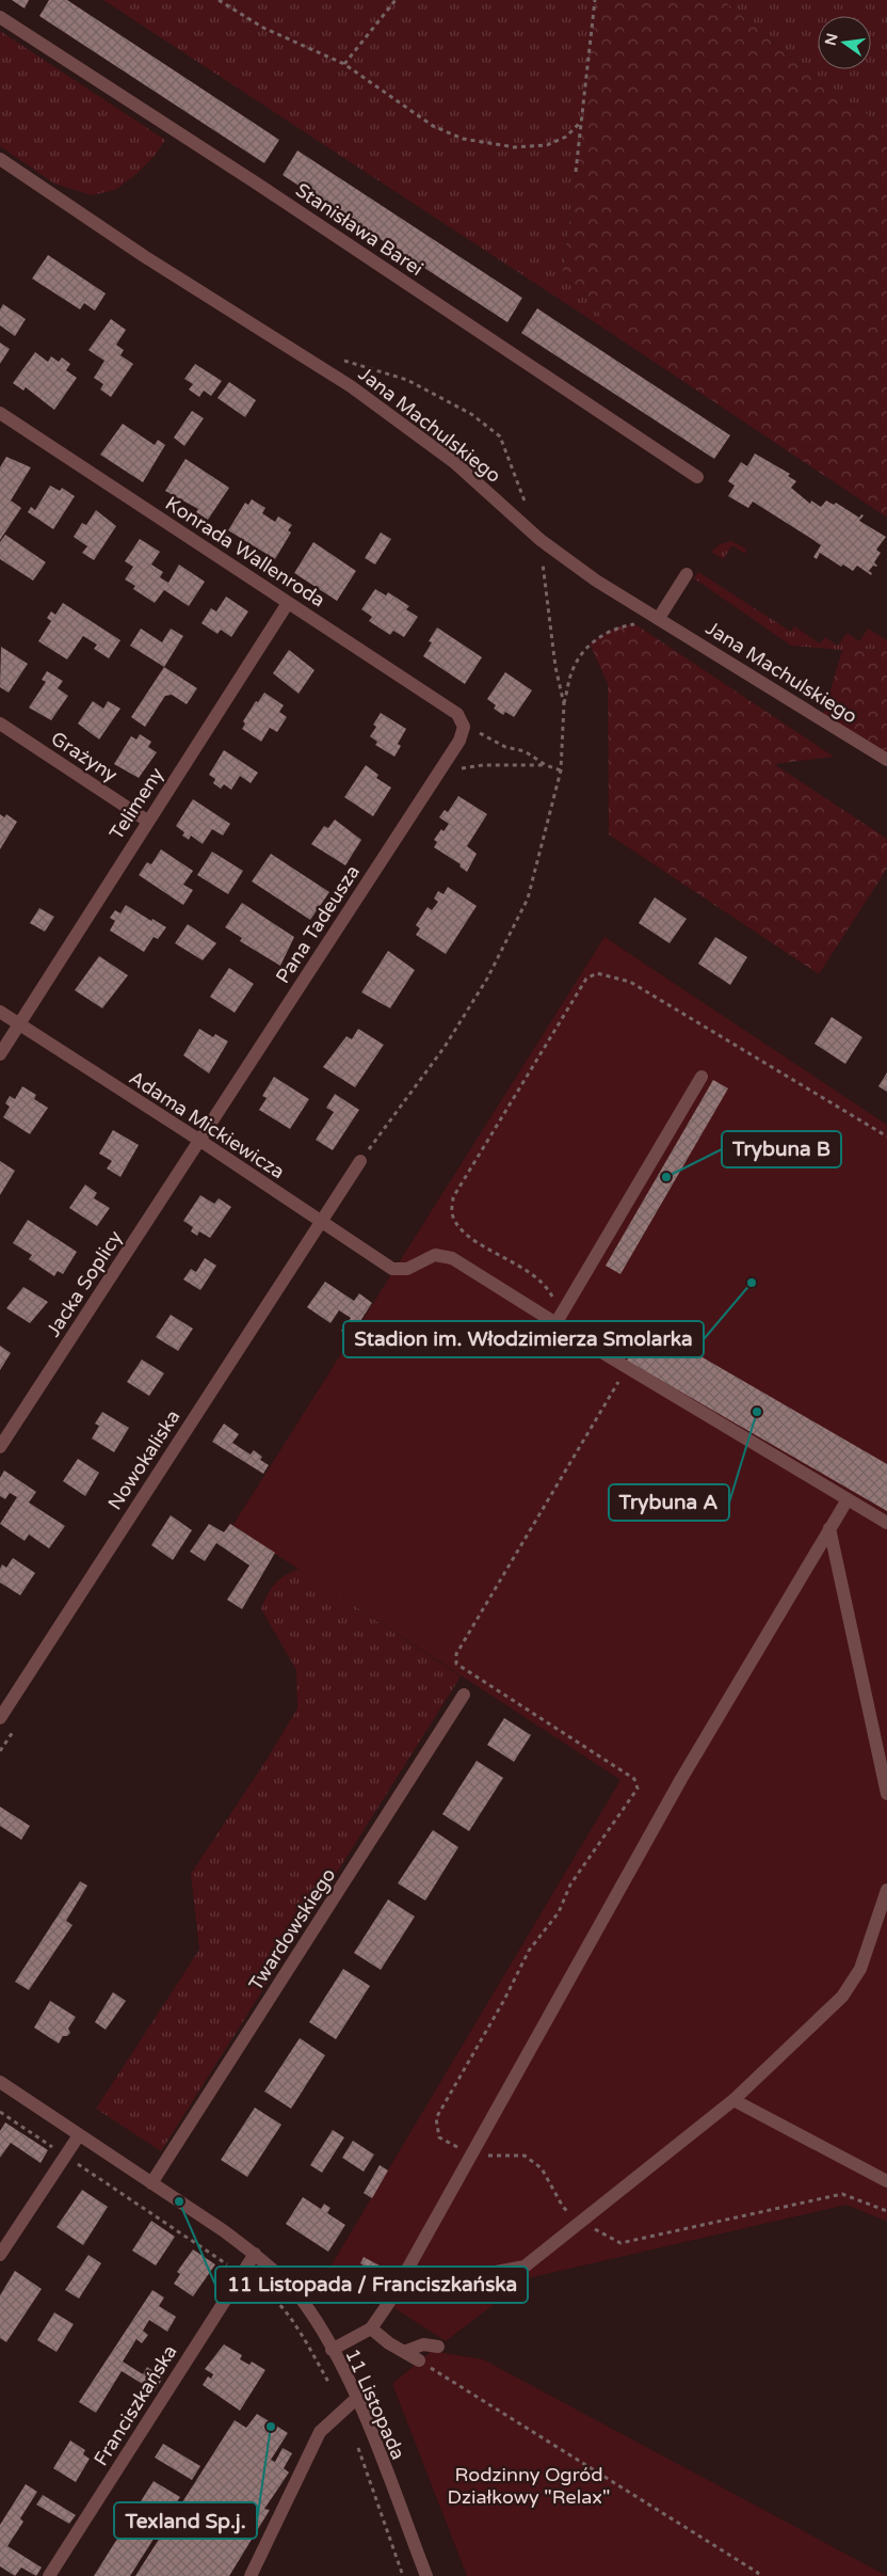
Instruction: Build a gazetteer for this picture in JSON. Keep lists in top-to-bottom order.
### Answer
{
  "streets": {
    "street": [
      "Stanisława Barei",
      "Jana Machulskiego",
      "Konrada Wallenroda",
      "Grażyny",
      "Telimeny",
      "Pana Tadeusza",
      "Adama Mickiewicza",
      "Jacka Soplicy",
      "Nowokaliska",
      "Twardowskiego",
      "11 Listopada",
      "Franciszkańska"
    ]
  },
  "crossings": [
    ["Konrada Wallenroda", "Telimeny"],
    ["Konrada Wallenroda", "Pana Tadeusza"],
    ["Grażyny", "Telimeny"],
    ["Telimeny", "Adama Mickiewicza"],
    ["Pana Tadeusza", "Adama Mickiewicza"],
    ["Pana Tadeusza", "Jacka Soplicy"],
    ["Adama Mickiewicza", "Jacka Soplicy"],
    ["Adama Mickiewicza", "Nowokaliska"],
    ["Twardowskiego", "11 Listopada"],
    ["11 Listopada", "Franciszkańska"]
  ],
  "parks": ["Rodzinny Ogród Działkowy \"Relax\""],
  "places": [
    "Trybuna B",
    "Stadion im. Włodzimierza Smolarka",
    "Trybuna A",
    "11 Listopada / Franciszkańska",
    "Texland Sp.j."
  ],
  "north": "left"
}
